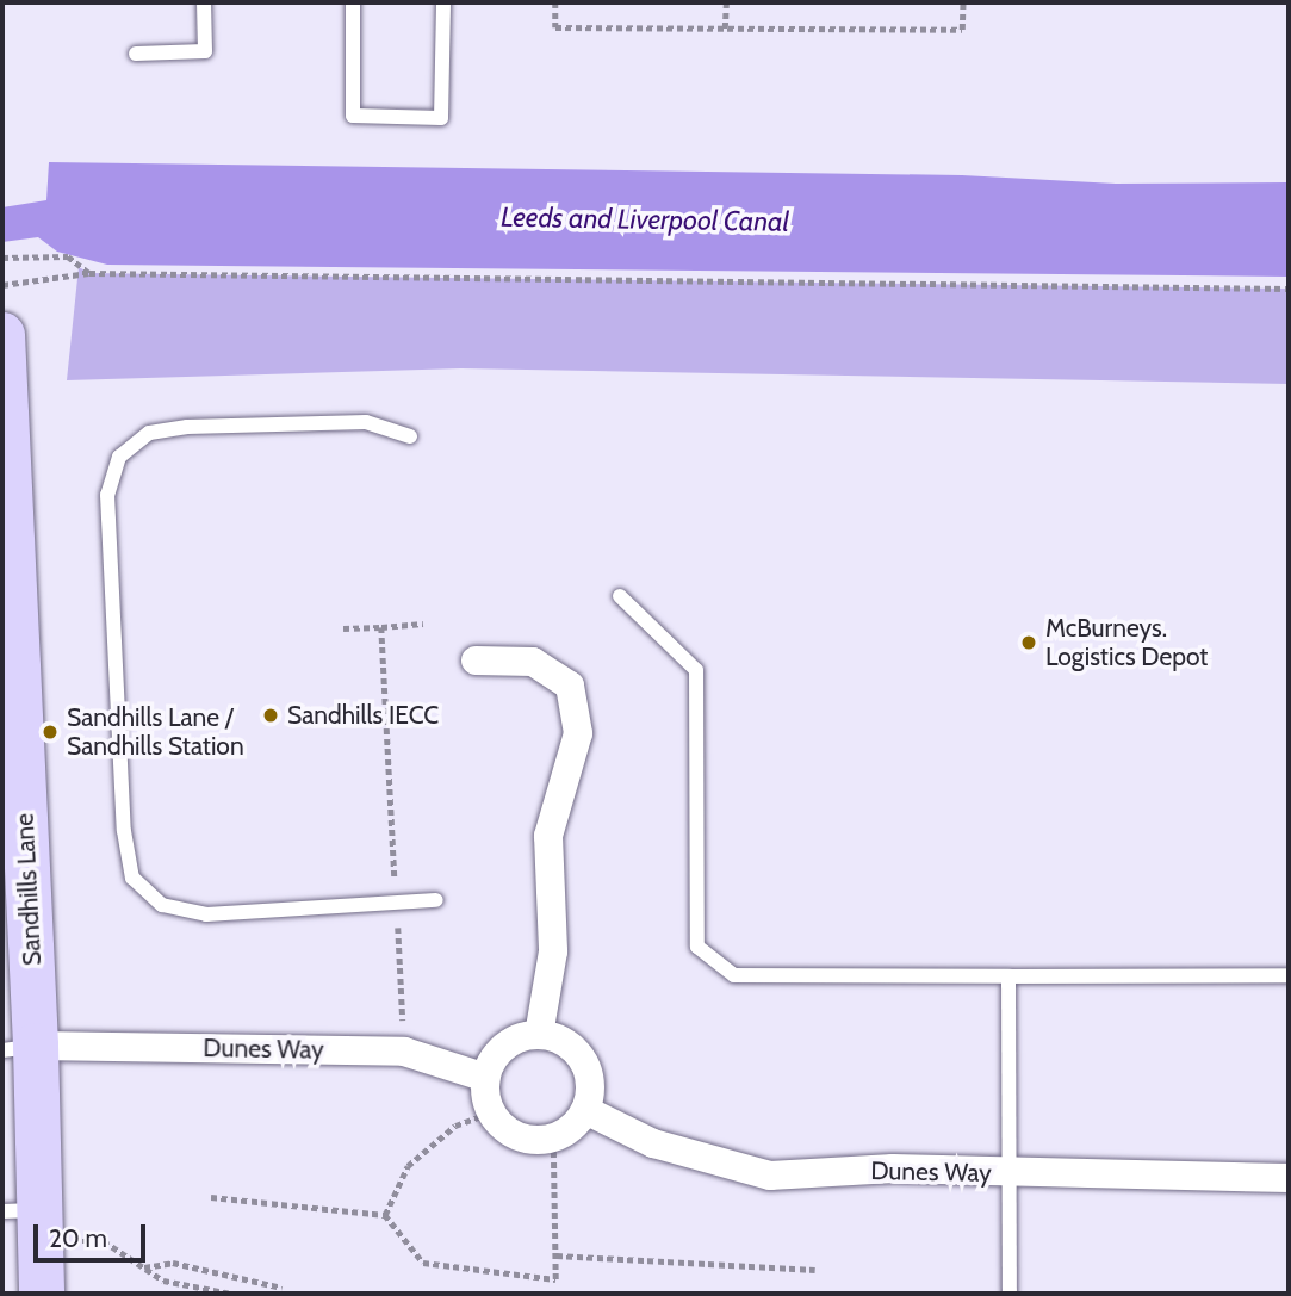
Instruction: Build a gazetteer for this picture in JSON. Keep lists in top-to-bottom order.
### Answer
{
  "streets": {
    "main road": ["Sandhills Lane"],
    "street": ["Dunes Way"]
  },
  "crossings": [
    ["Sandhills Lane", "Dunes Way"]
  ],
  "water": ["Leeds and Liverpool Canal"],
  "places": ["McBurneys. Logistics Depot", "Sandhills IECC", "Sandhills Lane / Sandhills Station"],
  "scale_bar": "20 m"
}
